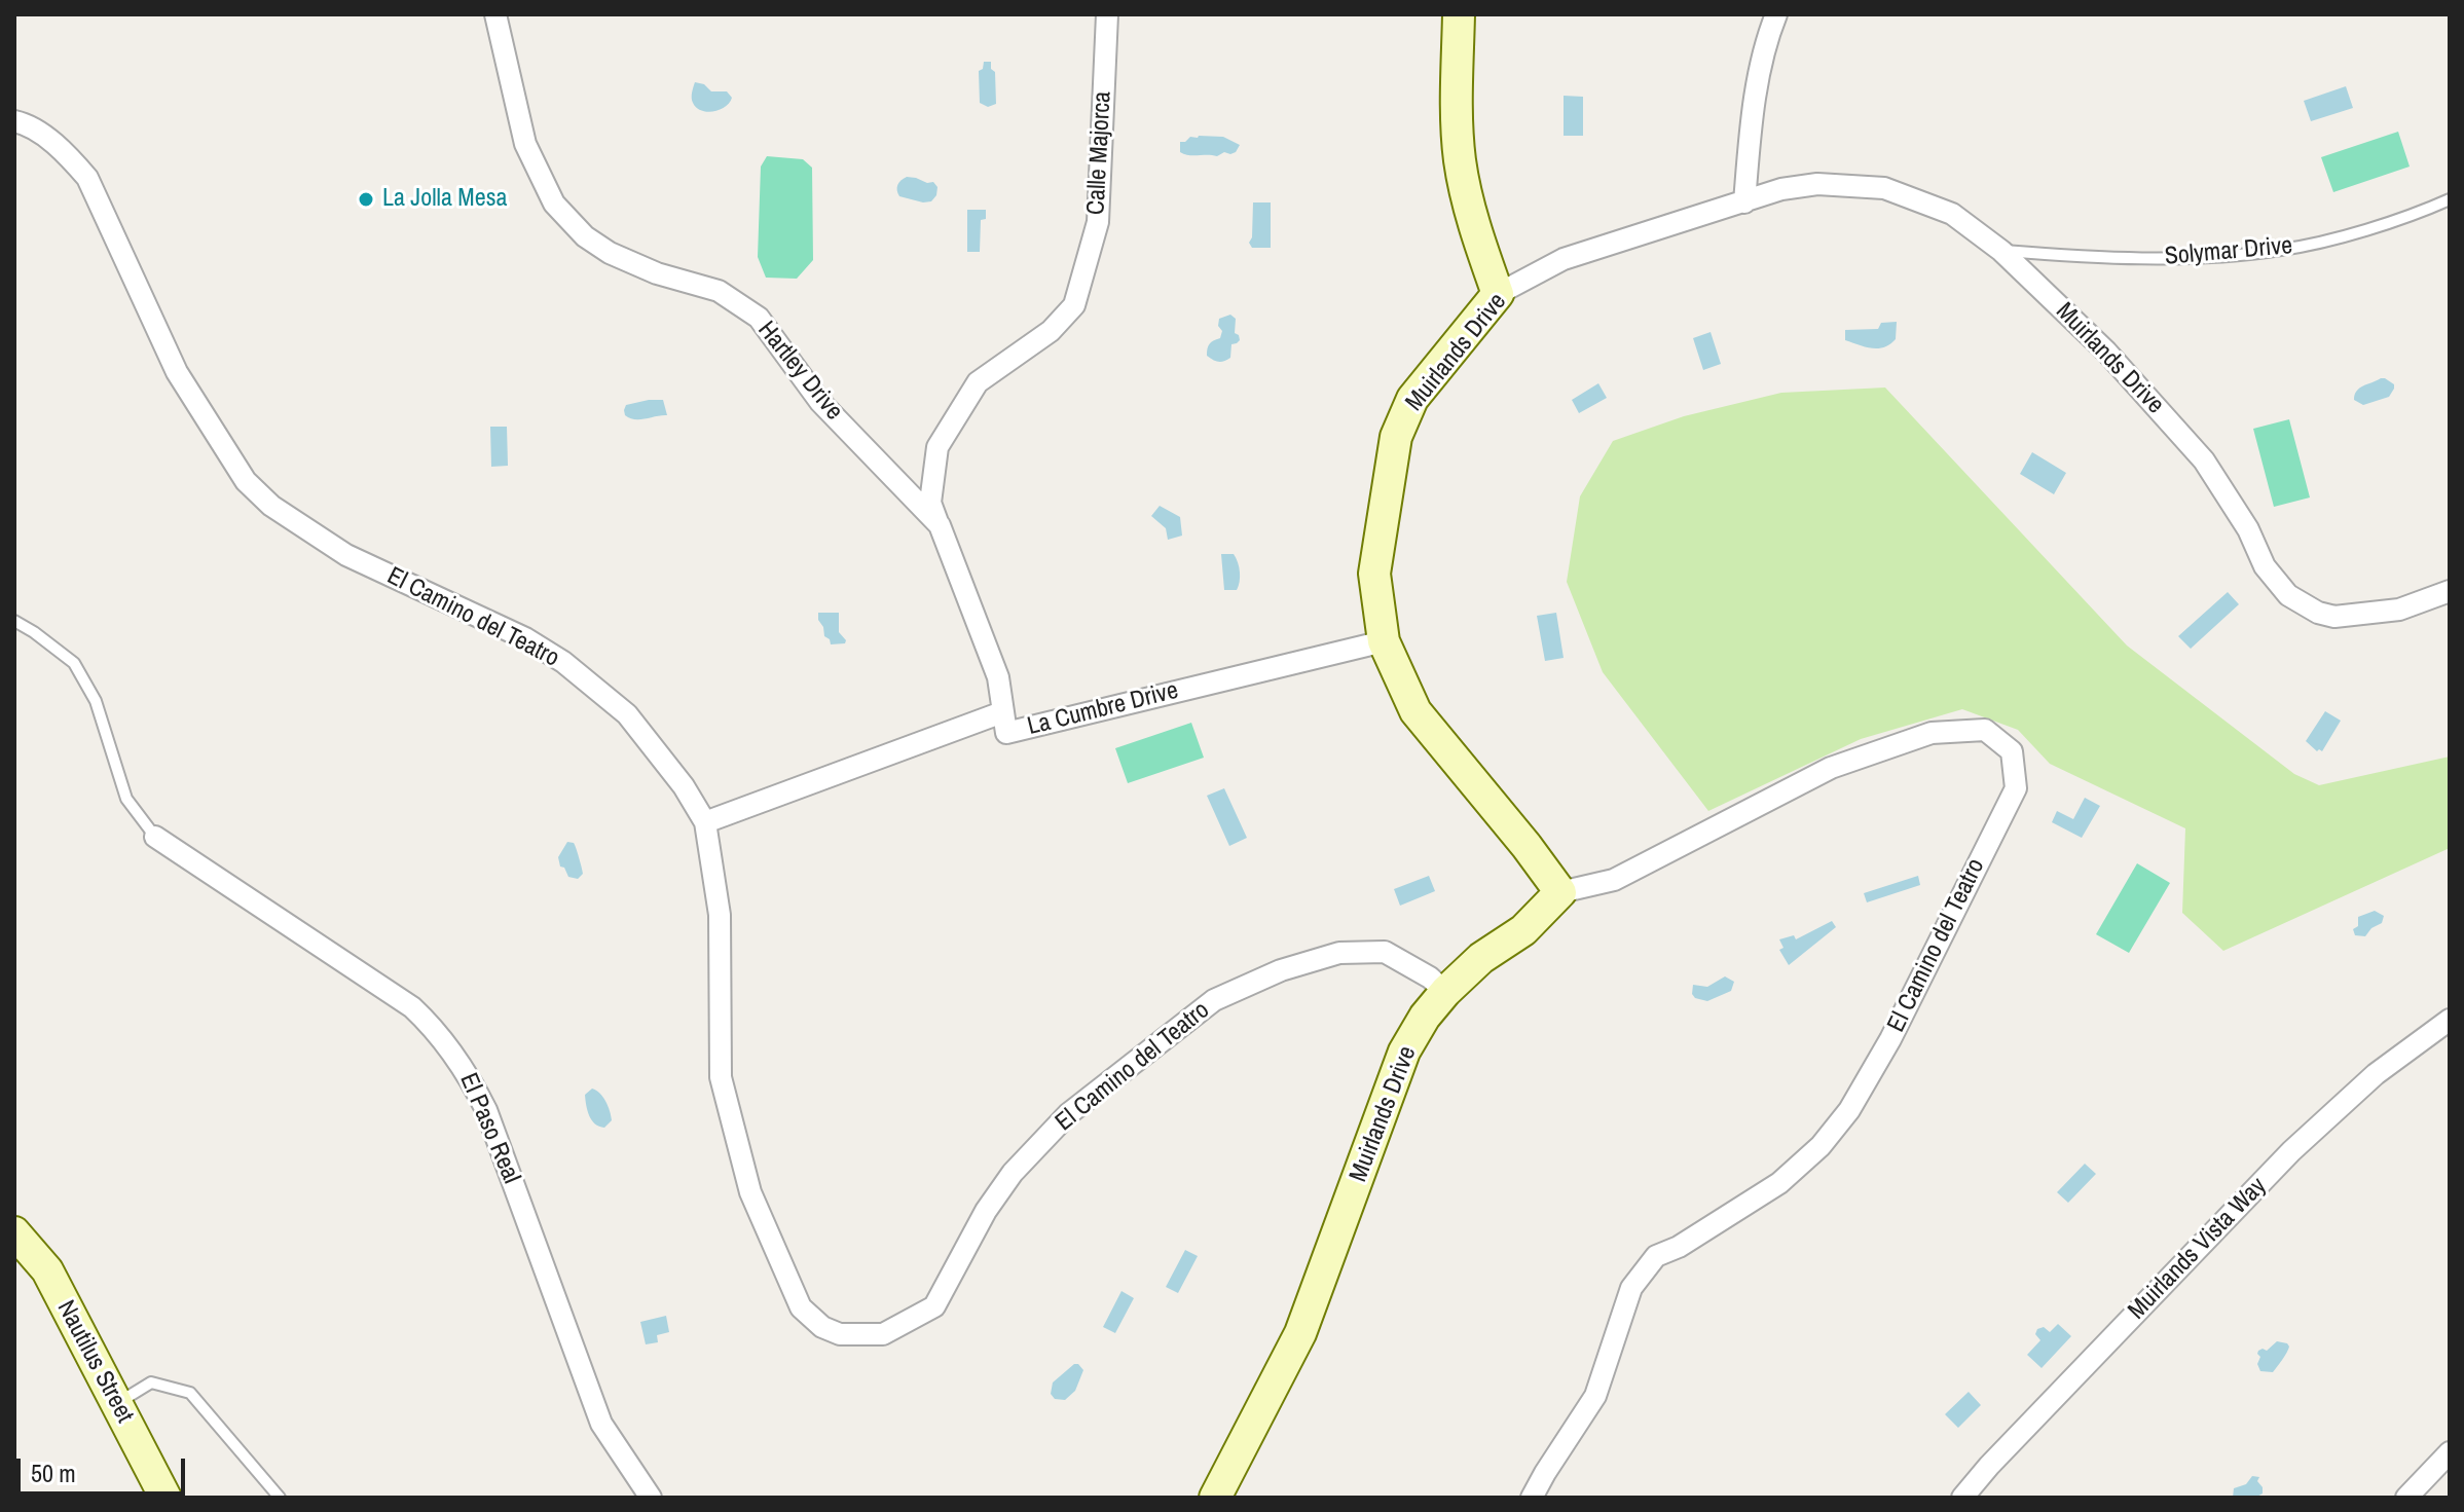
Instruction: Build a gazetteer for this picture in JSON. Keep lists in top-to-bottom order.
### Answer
{
  "streets": {
    "street": [
      "Calle Majorca",
      "Muirlands Drive",
      "Hartley Drive",
      "El Camino del Teatro",
      "La Cumbre Drive",
      "El Paso Real",
      "Muirlands Vista Way",
      "Nautilus Street"
    ],
    "lane": ["Solymar Drive"]
  },
  "crossings": [
    ["Calle Majorca", "Hartley Drive"],
    ["Solymar Drive", "Muirlands Drive"],
    ["Muirlands Drive", "El Camino del Teatro"],
    ["Muirlands Drive", "La Cumbre Drive"],
    ["Hartley Drive", "La Cumbre Drive"],
    ["El Camino del Teatro", "La Cumbre Drive"]
  ],
  "places": ["La Jolla Mesa"],
  "scale_bar": "50 m"
}
